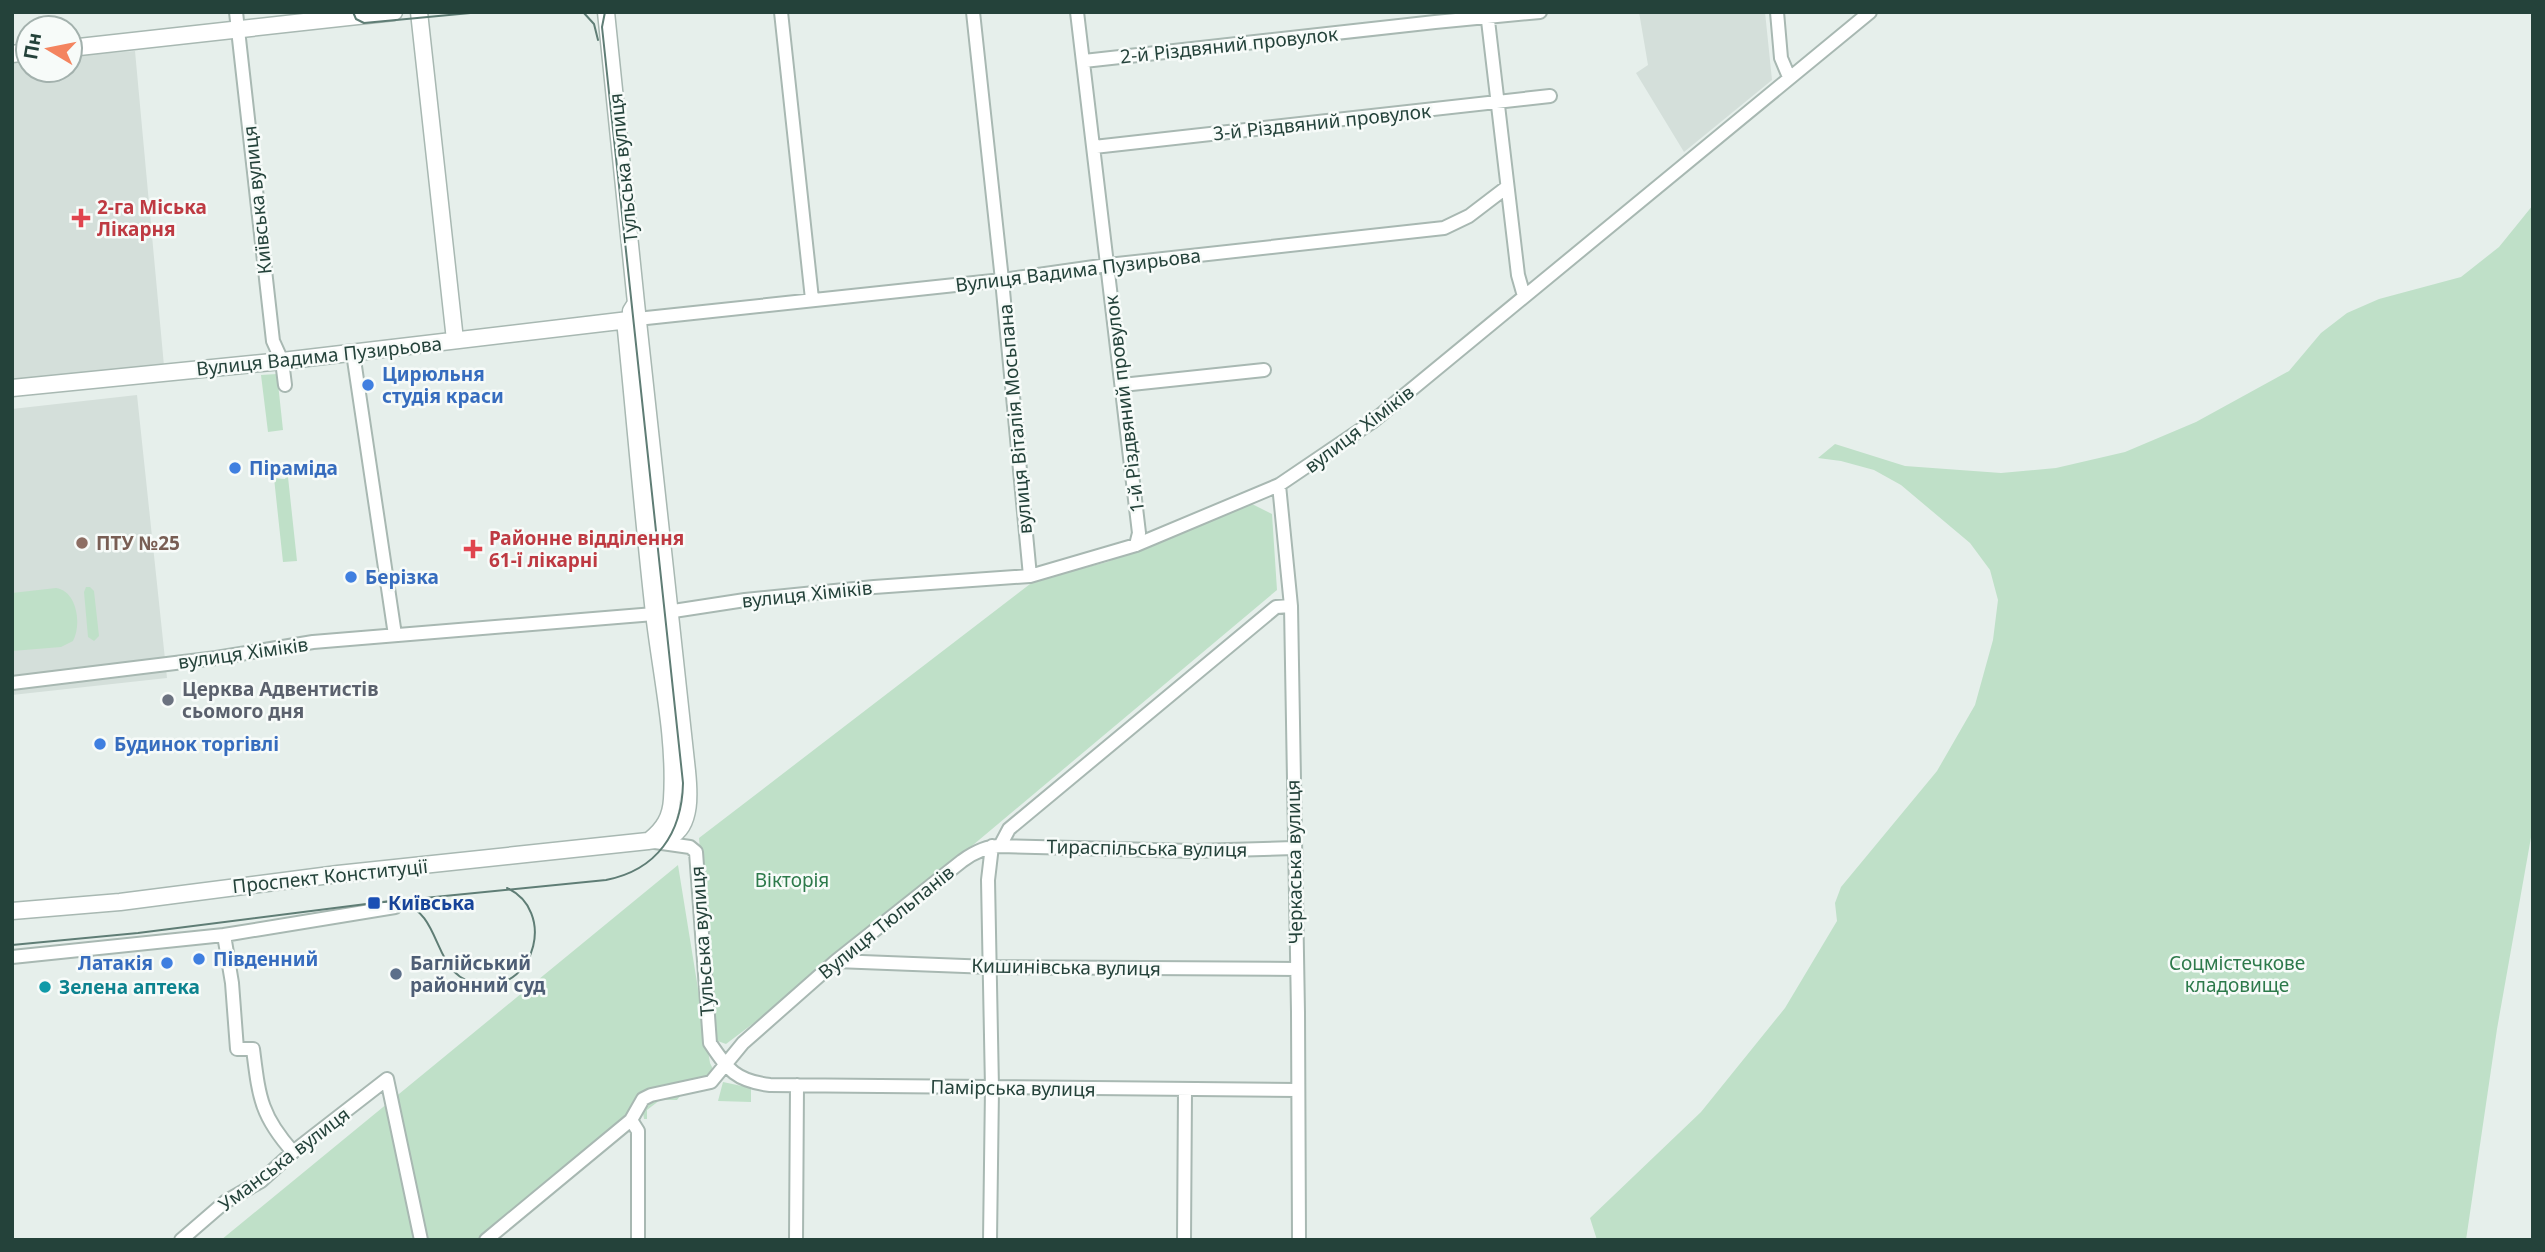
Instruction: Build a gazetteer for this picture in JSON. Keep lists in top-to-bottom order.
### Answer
{
  "streets": {
    "street": [
      "2-й Різдвяний провулок",
      "3-й Різдвяний провулок",
      "Тульська вулиця",
      "Київська вулиця",
      "Вулиця Вадима Пузирьова",
      "1-й Різдвяний провулок",
      "вулиця Віталія Мосьпана",
      "вулиця Хіміків",
      "Тираспільська вулиця",
      "Черкаська вулиця",
      "Проспект Конституції",
      "Вулиця Тюльпанів",
      "Кишинівська вулиця",
      "Памірська вулиця",
      "Уманська вулиця"
    ]
  },
  "crossings": [
    ["2-й Різдвяний провулок", "1-й Різдвяний провулок"],
    ["3-й Різдвяний провулок", "1-й Різдвяний провулок"],
    ["Тульська вулиця", "Вулиця Вадима Пузирьова"],
    ["Тульська вулиця", "вулиця Хіміків"],
    ["Тульська вулиця", "Проспект Конституції"],
    ["Тульська вулиця", "Вулиця Тюльпанів"],
    ["Тульська вулиця", "Памірська вулиця"],
    ["Київська вулиця", "Вулиця Вадима Пузирьова"],
    ["Вулиця Вадима Пузирьова", "1-й Різдвяний провулок"],
    ["Вулиця Вадима Пузирьова", "вулиця Віталія Мосьпана"],
    ["1-й Різдвяний провулок", "вулиця Хіміків"],
    ["вулиця Віталія Мосьпана", "вулиця Хіміків"],
    ["вулиця Хіміків", "Черкаська вулиця"],
    ["Тираспільська вулиця", "Черкаська вулиця"],
    ["Тираспільська вулиця", "Вулиця Тюльпанів"],
    ["Черкаська вулиця", "Вулиця Тюльпанів"],
    ["Черкаська вулиця", "Кишинівська вулиця"],
    ["Черкаська вулиця", "Памірська вулиця"],
    ["Вулиця Тюльпанів", "Кишинівська вулиця"],
    ["Вулиця Тюльпанів", "Памірська вулиця"]
  ],
  "parks": ["Вікторія", "Соцмістечкове кладовище"],
  "places": {
    "health": ["2-га Міська Лікарня", "Районне відділення 61-ї лікарні"],
    "other": [
      "Цирюльня студія краси",
      "Піраміда",
      "ПТУ №25",
      "Берізка",
      "Церква Адвентистів сьомого дня",
      "Будинок торгівлі",
      "Південний",
      "Латакія",
      "Баглійський районний суд",
      "Зелена аптека"
    ],
    "transit": ["Київська"]
  },
  "north": "left"
}
